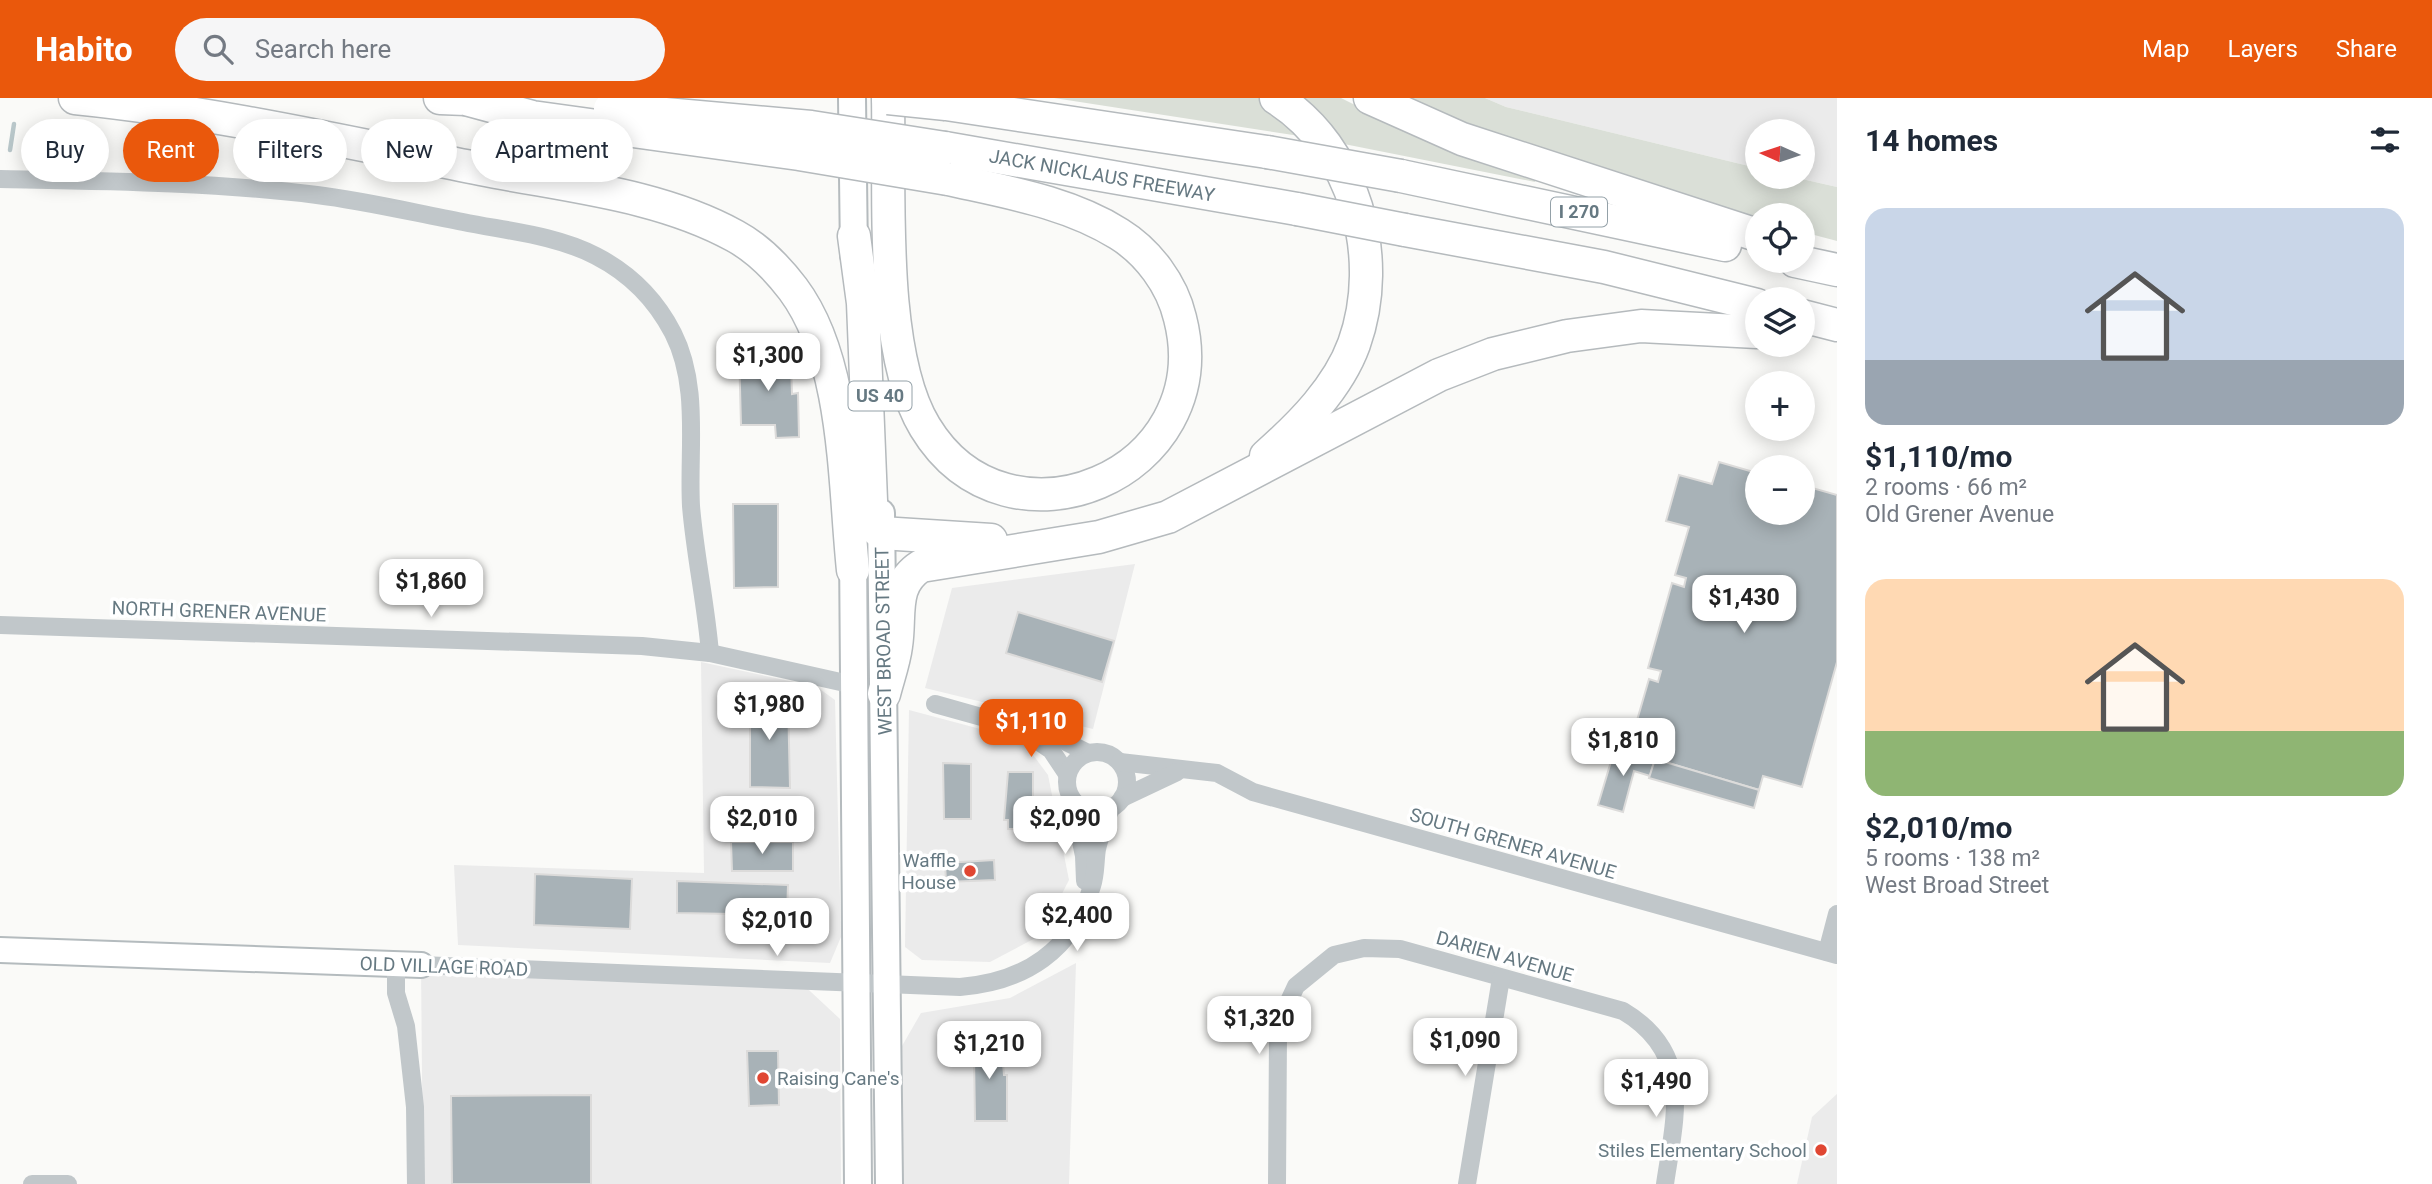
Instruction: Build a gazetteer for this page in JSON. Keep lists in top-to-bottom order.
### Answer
{
  "streets": {
    "highway": ["JACK NICKLAUS FREEWAY", "I 270"],
    "main road": ["US 40", "WEST BROAD STREET"],
    "street": [
      "NORTH GRENER AVENUE",
      "SOUTH GRENER AVENUE",
      "DARIEN AVENUE",
      "OLD VILLAGE ROAD"
    ]
  },
  "crossings": [
    ["NORTH GRENER AVENUE", "WEST BROAD STREET"],
    ["WEST BROAD STREET", "OLD VILLAGE ROAD"]
  ],
  "places": ["Waffle House", "Raising Cane's", "Stiles Elementary School"],
  "north": "left",
  "page": {
    "header": "Habito",
    "search": "Search here",
    "nav": ["Map", "Layers", "Share"],
    "heading": "14 homes",
    "map_buttons": ["+", "−"],
    "chip": [
      "Buy",
      "Rent",
      "Filters",
      "New",
      "Apartment"
    ],
    "list": [
      {
        "name": "$1,110/mo",
        "note": "2 rooms · 66 m² · Old Grener Avenue"
      },
      {
        "name": "$2,010/mo",
        "note": "5 rooms · 138 m² · West Broad Street"
      }
    ],
    "price": [
      "$1,300",
      "$1,860",
      "$1,430",
      "$1,980",
      "$1,110",
      "$1,810",
      "$2,010",
      "$2,090",
      "$2,400",
      "$2,010",
      "$1,320",
      "$1,090",
      "$1,210",
      "$1,490"
    ]
  }
}
